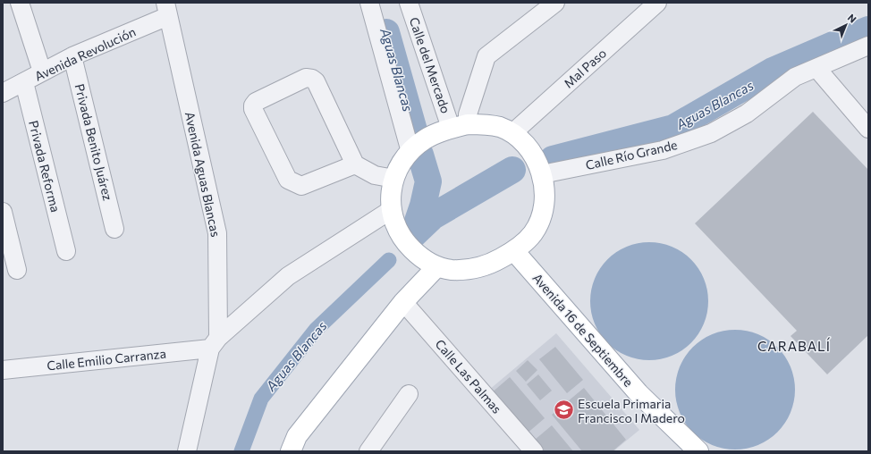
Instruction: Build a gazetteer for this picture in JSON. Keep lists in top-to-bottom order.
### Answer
{
  "streets": {
    "main road": ["Avenida 16 de Septiembre"],
    "street": [
      "Avenida Revolución",
      "Calle del Mercado",
      "Mal Paso",
      "Privada Benito Juárez",
      "Calle Río Grande",
      "Privada Reforma",
      "Avenida Aguas Blancas",
      "Calle Emilio Carranza",
      "Calle Las Palmas"
    ]
  },
  "crossings": [
    ["Avenida Revolución", "Privada Benito Juárez"],
    ["Avenida Revolución", "Privada Reforma"],
    ["Avenida Revolución", "Avenida Aguas Blancas"],
    ["Avenida Aguas Blancas", "Calle Emilio Carranza"]
  ],
  "districts": ["CARABALÍ"],
  "water": ["Aguas Blancas"],
  "places": {
    "school or university": ["Escuela Primaria Francisco I Madero"]
  },
  "north": "top right"
}
